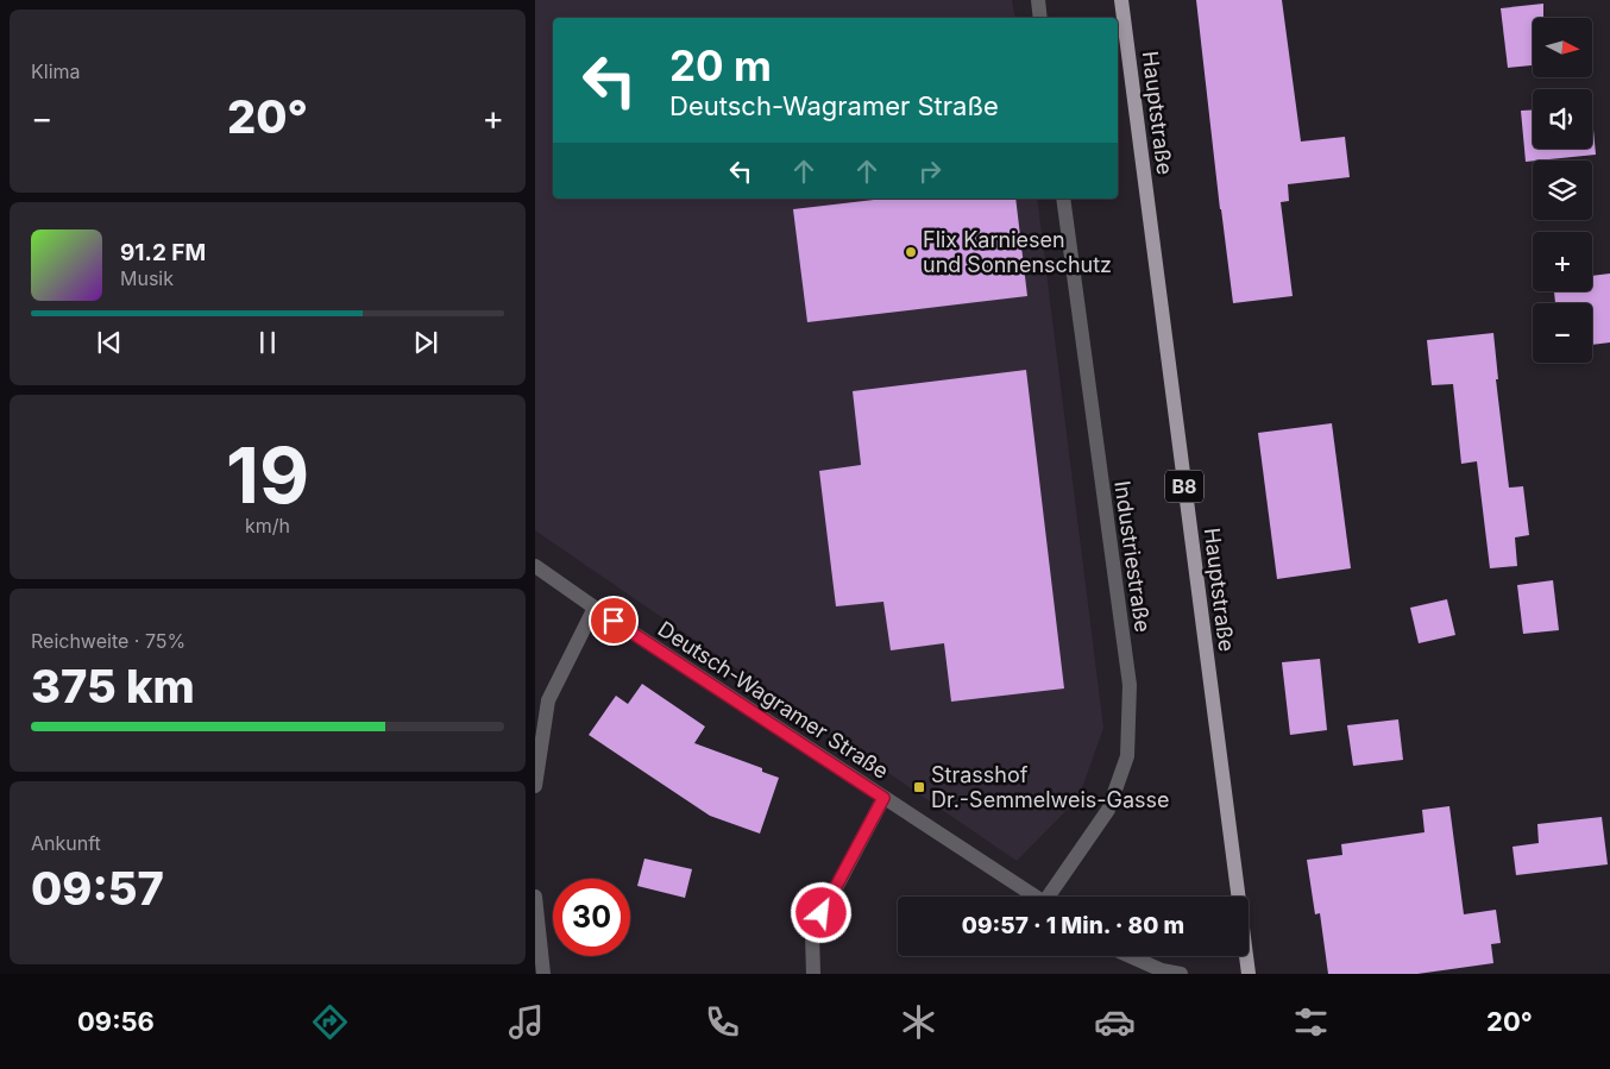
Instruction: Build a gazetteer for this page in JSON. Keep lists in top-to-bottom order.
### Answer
{
  "streets": {
    "main road": ["Hauptstraße", "B8"],
    "street": ["Industriestraße", "Deutsch-Wagramer Straße"]
  },
  "places": {
    "other": ["Flix Karniesen und Sonnenschutz"],
    "transit": ["Strasshof Dr.-Semmelweis-Gasse"]
  },
  "north": "right",
  "page": {
    "tile": [
      "Klima",
      ["19", "km/h"],
      ["Reichweite · 75%", "375 km"],
      ["Ankunft", "09:57"]
    ],
    "map_buttons": ["+", "−"],
    "turn": ["20 m", "Deutsch-Wagramer Straße"],
    "heat": ["−", "20°", "+"],
    "song": ["91.2 FM", "Musik"],
    "limit": "30",
    "trip": "09:57 · 1 Min. · 80 m",
    "tabs": ["09:56", "20°"]
  }
}
